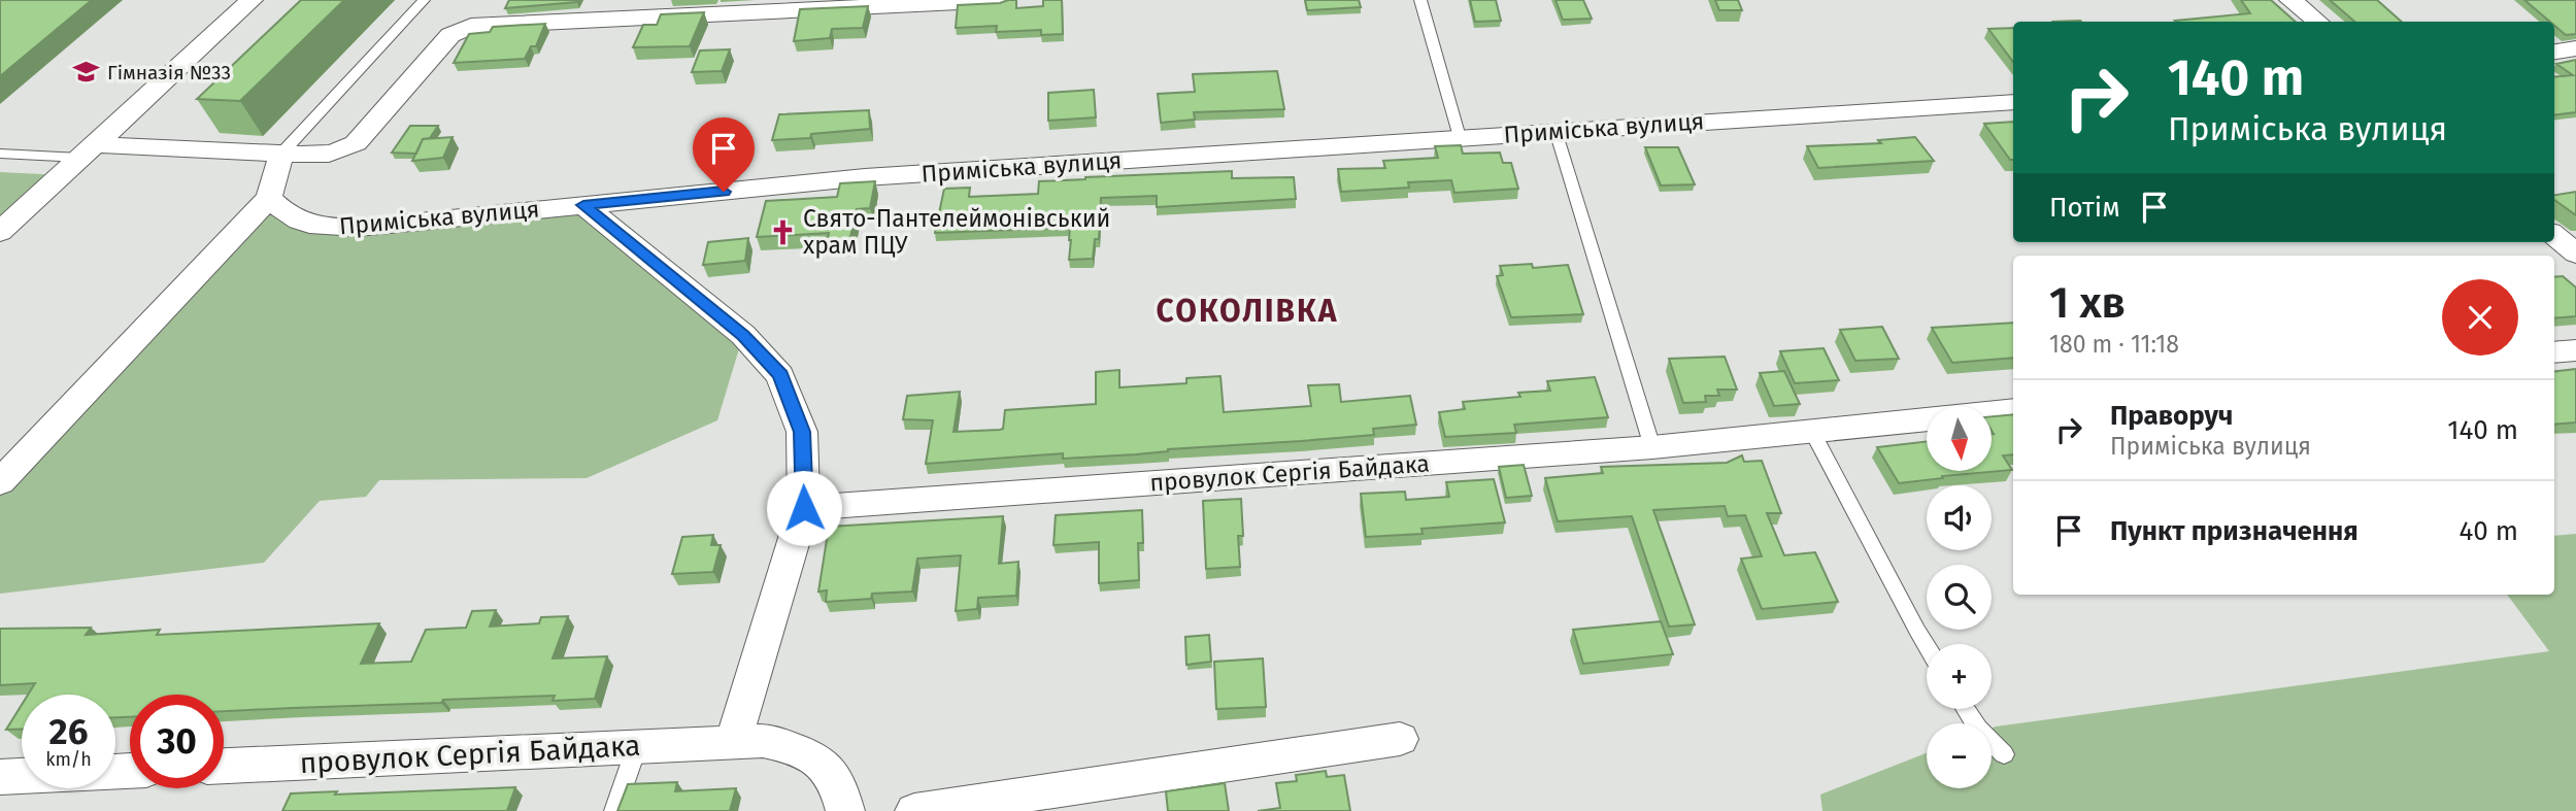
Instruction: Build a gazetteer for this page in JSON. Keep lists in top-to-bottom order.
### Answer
{
  "streets": {
    "street": ["Приміська вулиця", "провулок Сергія Байдака"]
  },
  "districts": ["СОКОЛІВКА"],
  "places": {
    "school or university": ["Гімназія №33"],
    "church": ["Свято-Пантелеймонівський храм ПЦУ"]
  },
  "north": "bottom",
  "page": {
    "turn": ["140 m", "Приміська вулиця"],
    "then": "Потім",
    "heading": ["1 хв", "180 m · 11:18"],
    "list": [
      {
        "name": "Праворуч",
        "note": "Приміська вулиця",
        "value": "140 m"
      },
      {
        "name": "Пункт призначення",
        "value": "40 m"
      }
    ],
    "map_buttons": ["+", "−"],
    "speed": "26 km/h",
    "limit": "30"
  }
}
